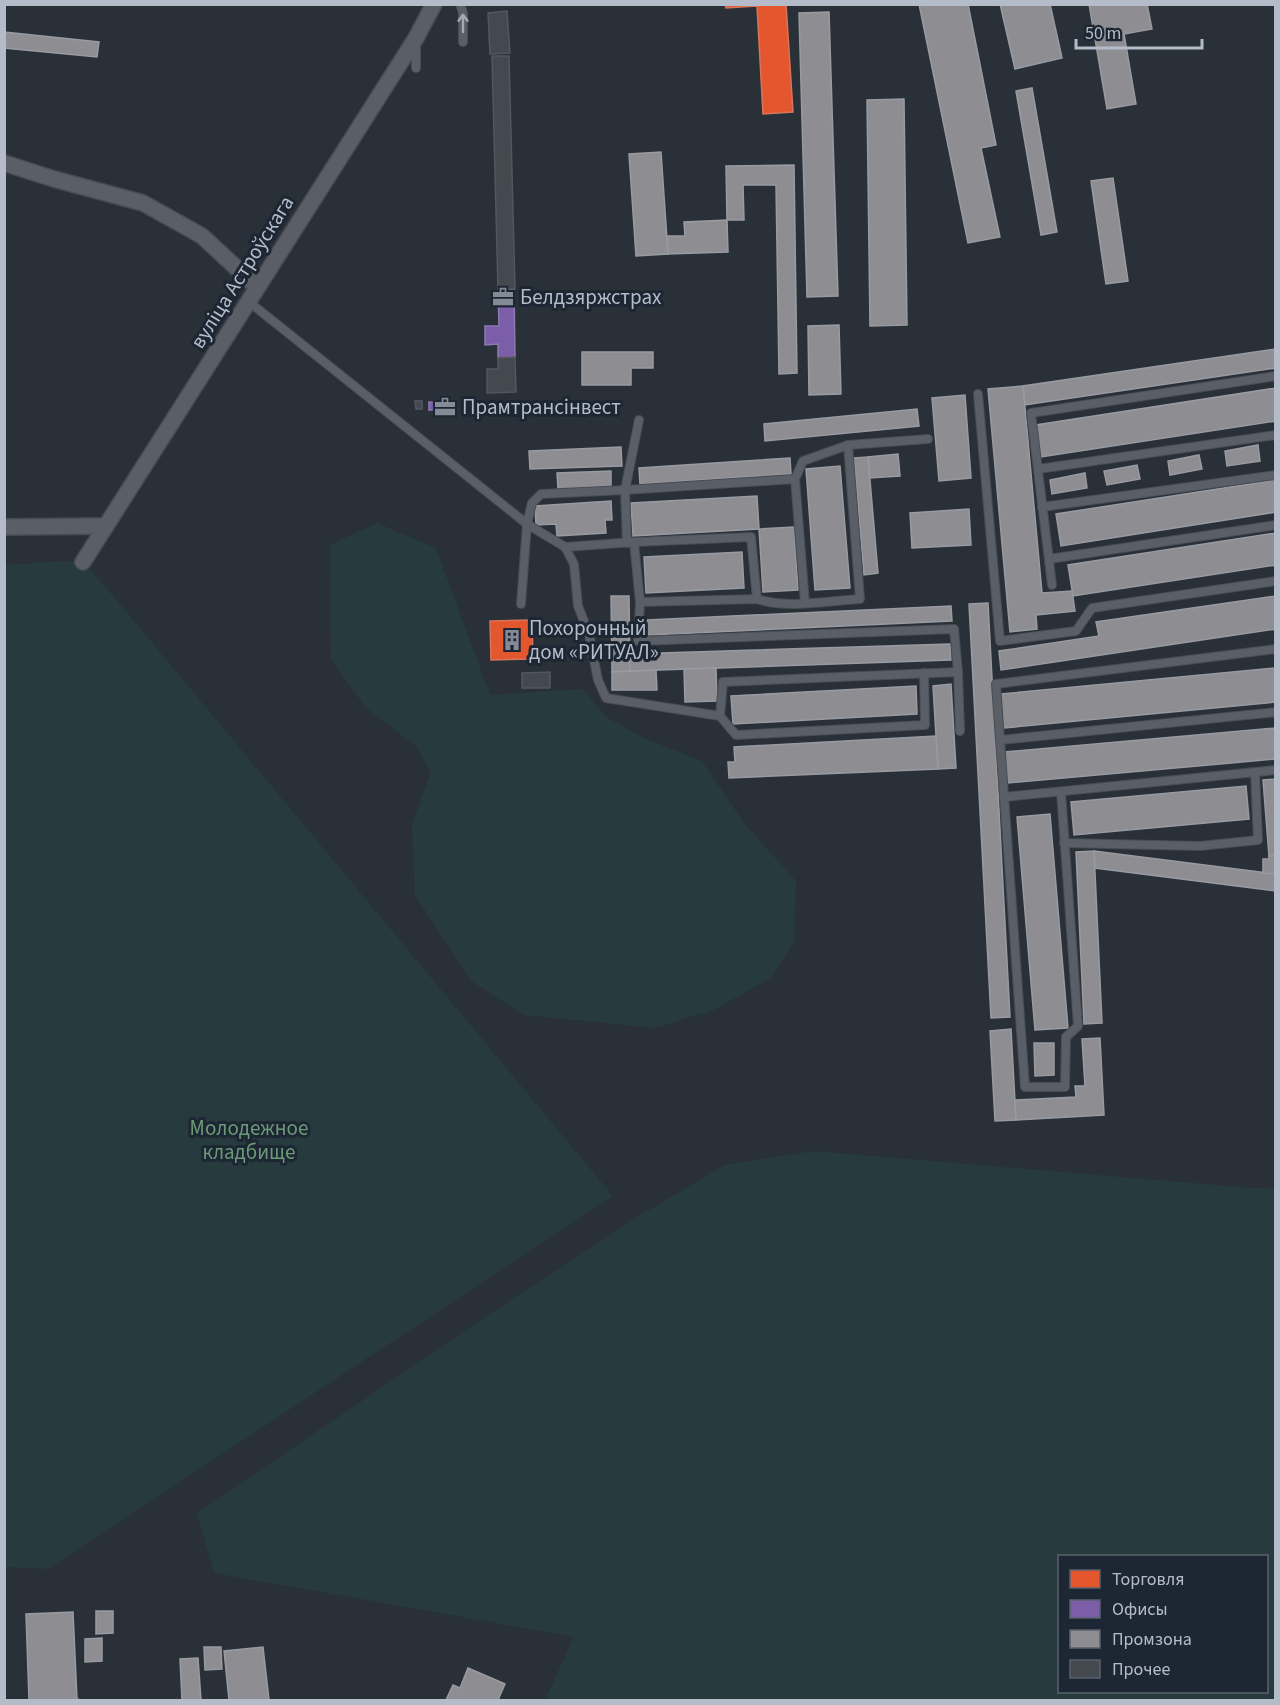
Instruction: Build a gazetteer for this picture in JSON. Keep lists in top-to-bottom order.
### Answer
{
  "streets": {
    "street": ["вуліца Астроўскага"]
  },
  "parks": ["Молодежное кладбище"],
  "places": {
    "office": ["Белдзяржстрах", "Прамтрансінвест"],
    "building": ["Похоронный дом «РИТУАЛ»"]
  },
  "legend": [
    "Торговля",
    "Офисы",
    "Промзона",
    "Прочее"
  ],
  "scale_bar": "50 m"
}
